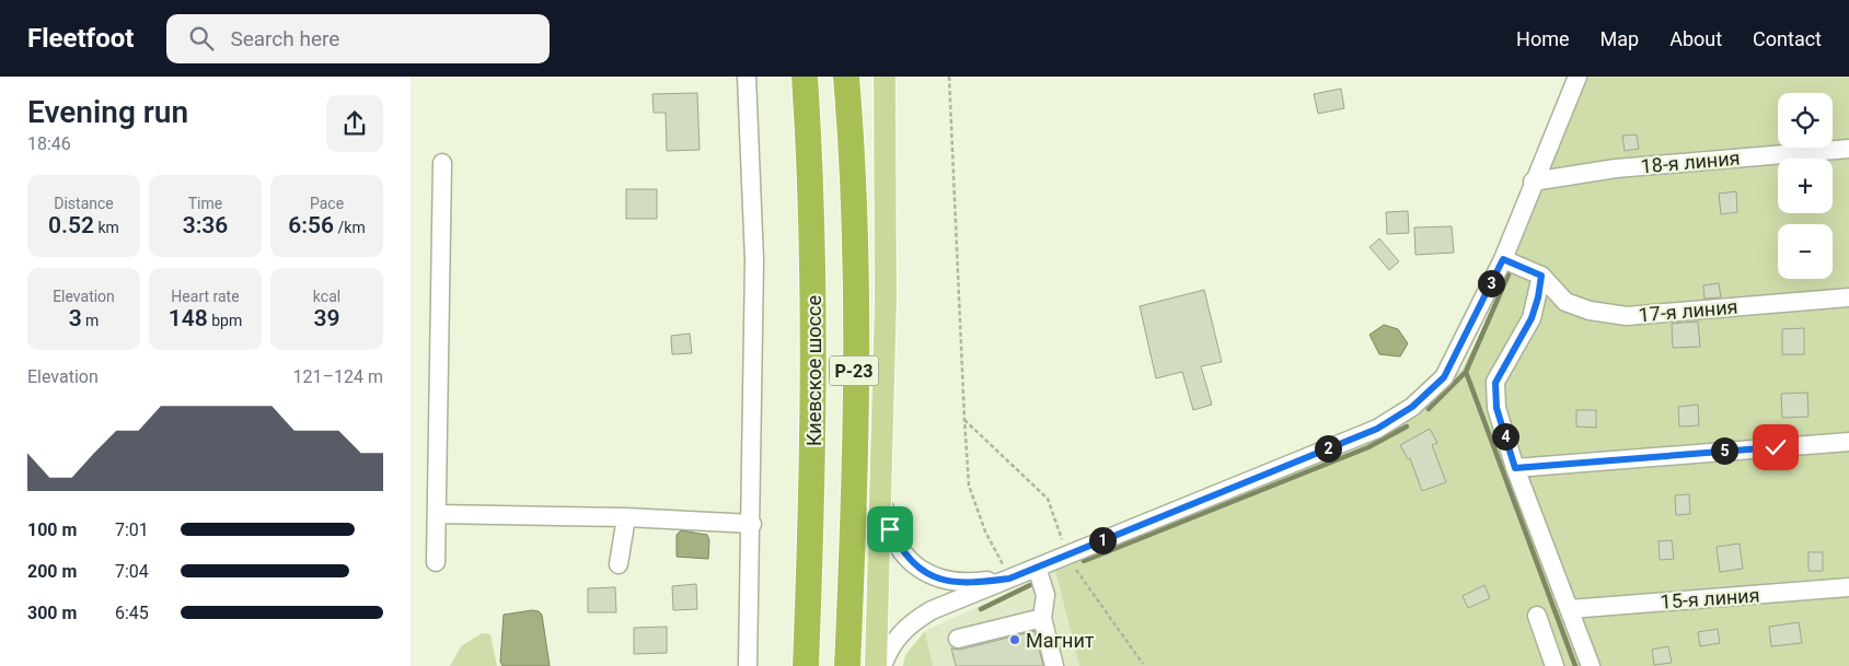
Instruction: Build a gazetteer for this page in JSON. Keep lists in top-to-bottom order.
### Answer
{
  "streets": {
    "highway": ["Киевское шоссе", "Р-23"],
    "street": ["18-я линия", "17-я линия", "15-я линия"]
  },
  "places": ["Магнит"],
  "page": {
    "header": "Fleetfoot",
    "search": "Search here",
    "nav": [
      "Home",
      "Map",
      "About",
      "Contact"
    ],
    "heading": ["Evening run", "18:46"],
    "map_buttons": ["+", "−"],
    "stats": [
      ["Distance", "0.52 km"],
      ["Time", "3:36"],
      ["Pace", "6:56 /km"],
      ["Elevation", "3 m"],
      ["Heart rate", "148 bpm"],
      ["kcal", "39"]
    ],
    "pins": [
      "3",
      "4",
      "2",
      "5",
      "1"
    ],
    "chart": ["Elevation", "121–124 m"],
    "list": [
      {
        "name": "100 m",
        "note": "7:01"
      },
      {
        "name": "200 m",
        "note": "7:04"
      },
      {
        "name": "300 m",
        "note": "6:45"
      }
    ]
  }
}
